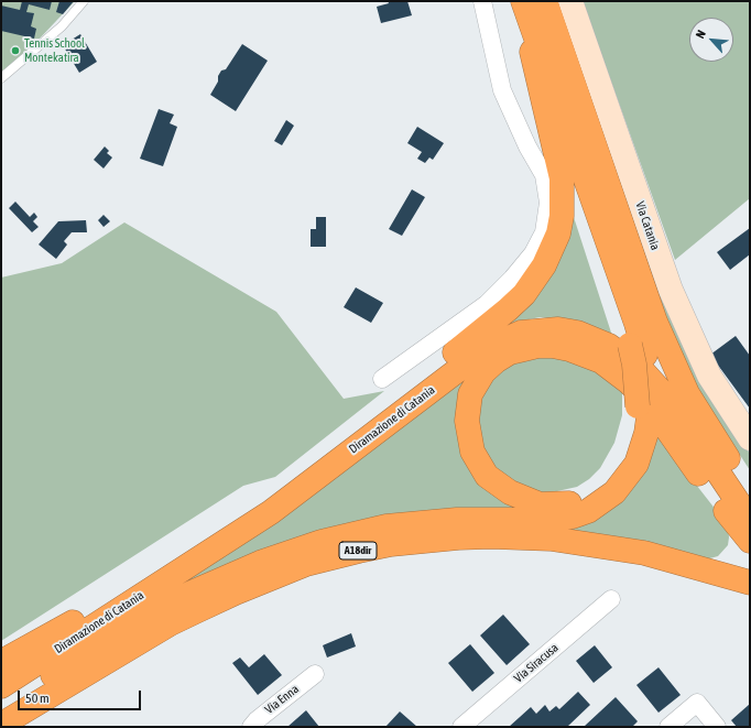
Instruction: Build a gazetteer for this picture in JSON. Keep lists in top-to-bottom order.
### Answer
{
  "streets": {
    "highway": ["Diramazione di Catania", "A18dir"],
    "main road": ["Via Catania"],
    "street": ["Via Siracusa", "Via Enna"]
  },
  "places": ["Tennis School Montekatira"],
  "scale_bar": "50 m",
  "north": "top left"
}
